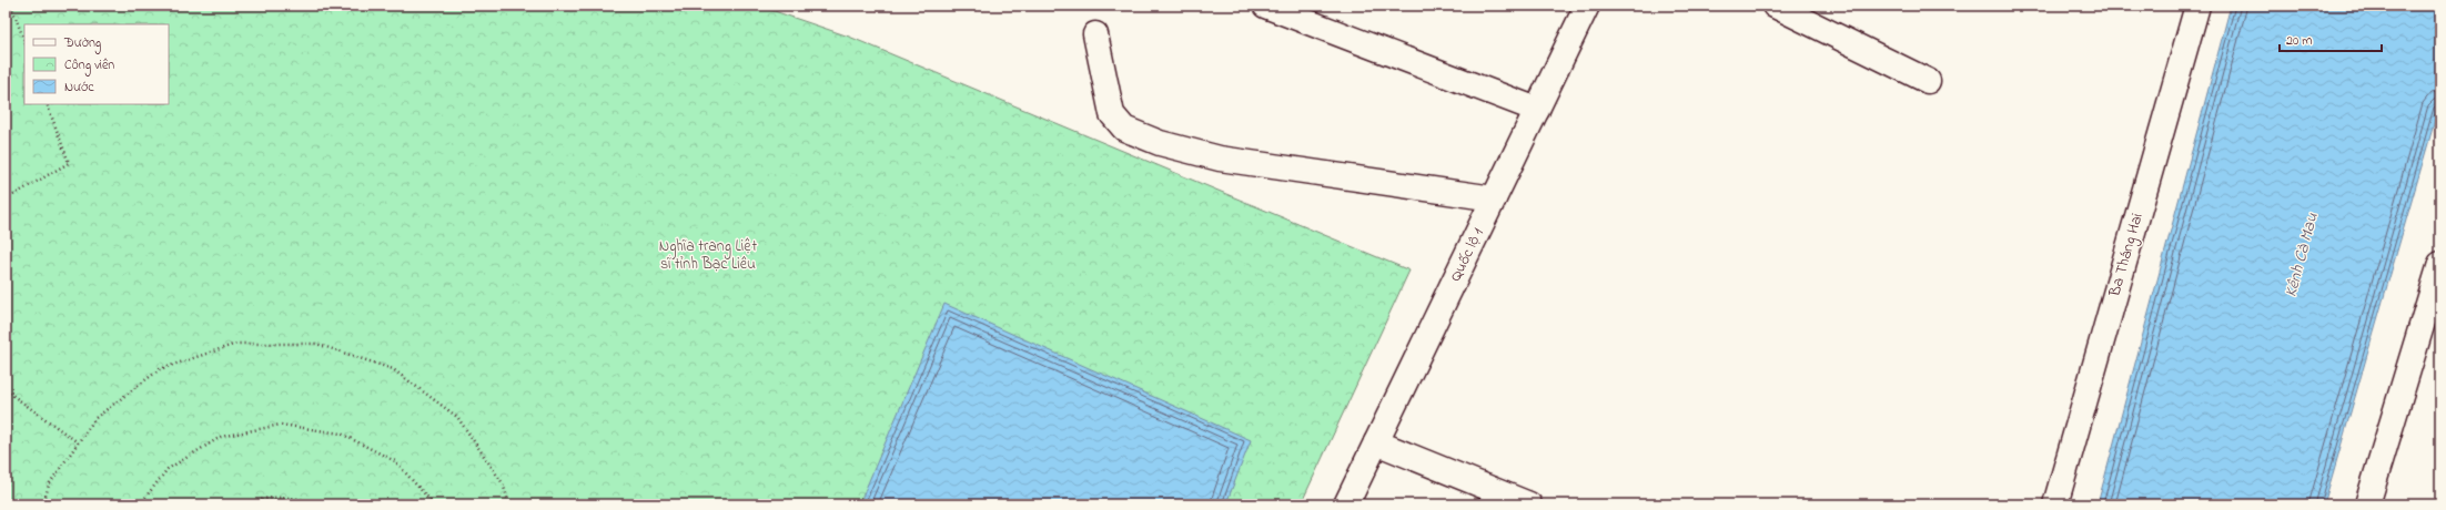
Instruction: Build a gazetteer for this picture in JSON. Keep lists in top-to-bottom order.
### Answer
{
  "streets": {
    "main road": ["Quốc lộ 1", "Ba Tháng Hai"]
  },
  "water": ["Kênh Cà Mau"],
  "parks": ["Nghĩa trang Liệt sĩ tỉnh Bạc Liêu"],
  "legend": ["Đường", "Công viên", "Nước"],
  "scale_bar": "20 m"
}
